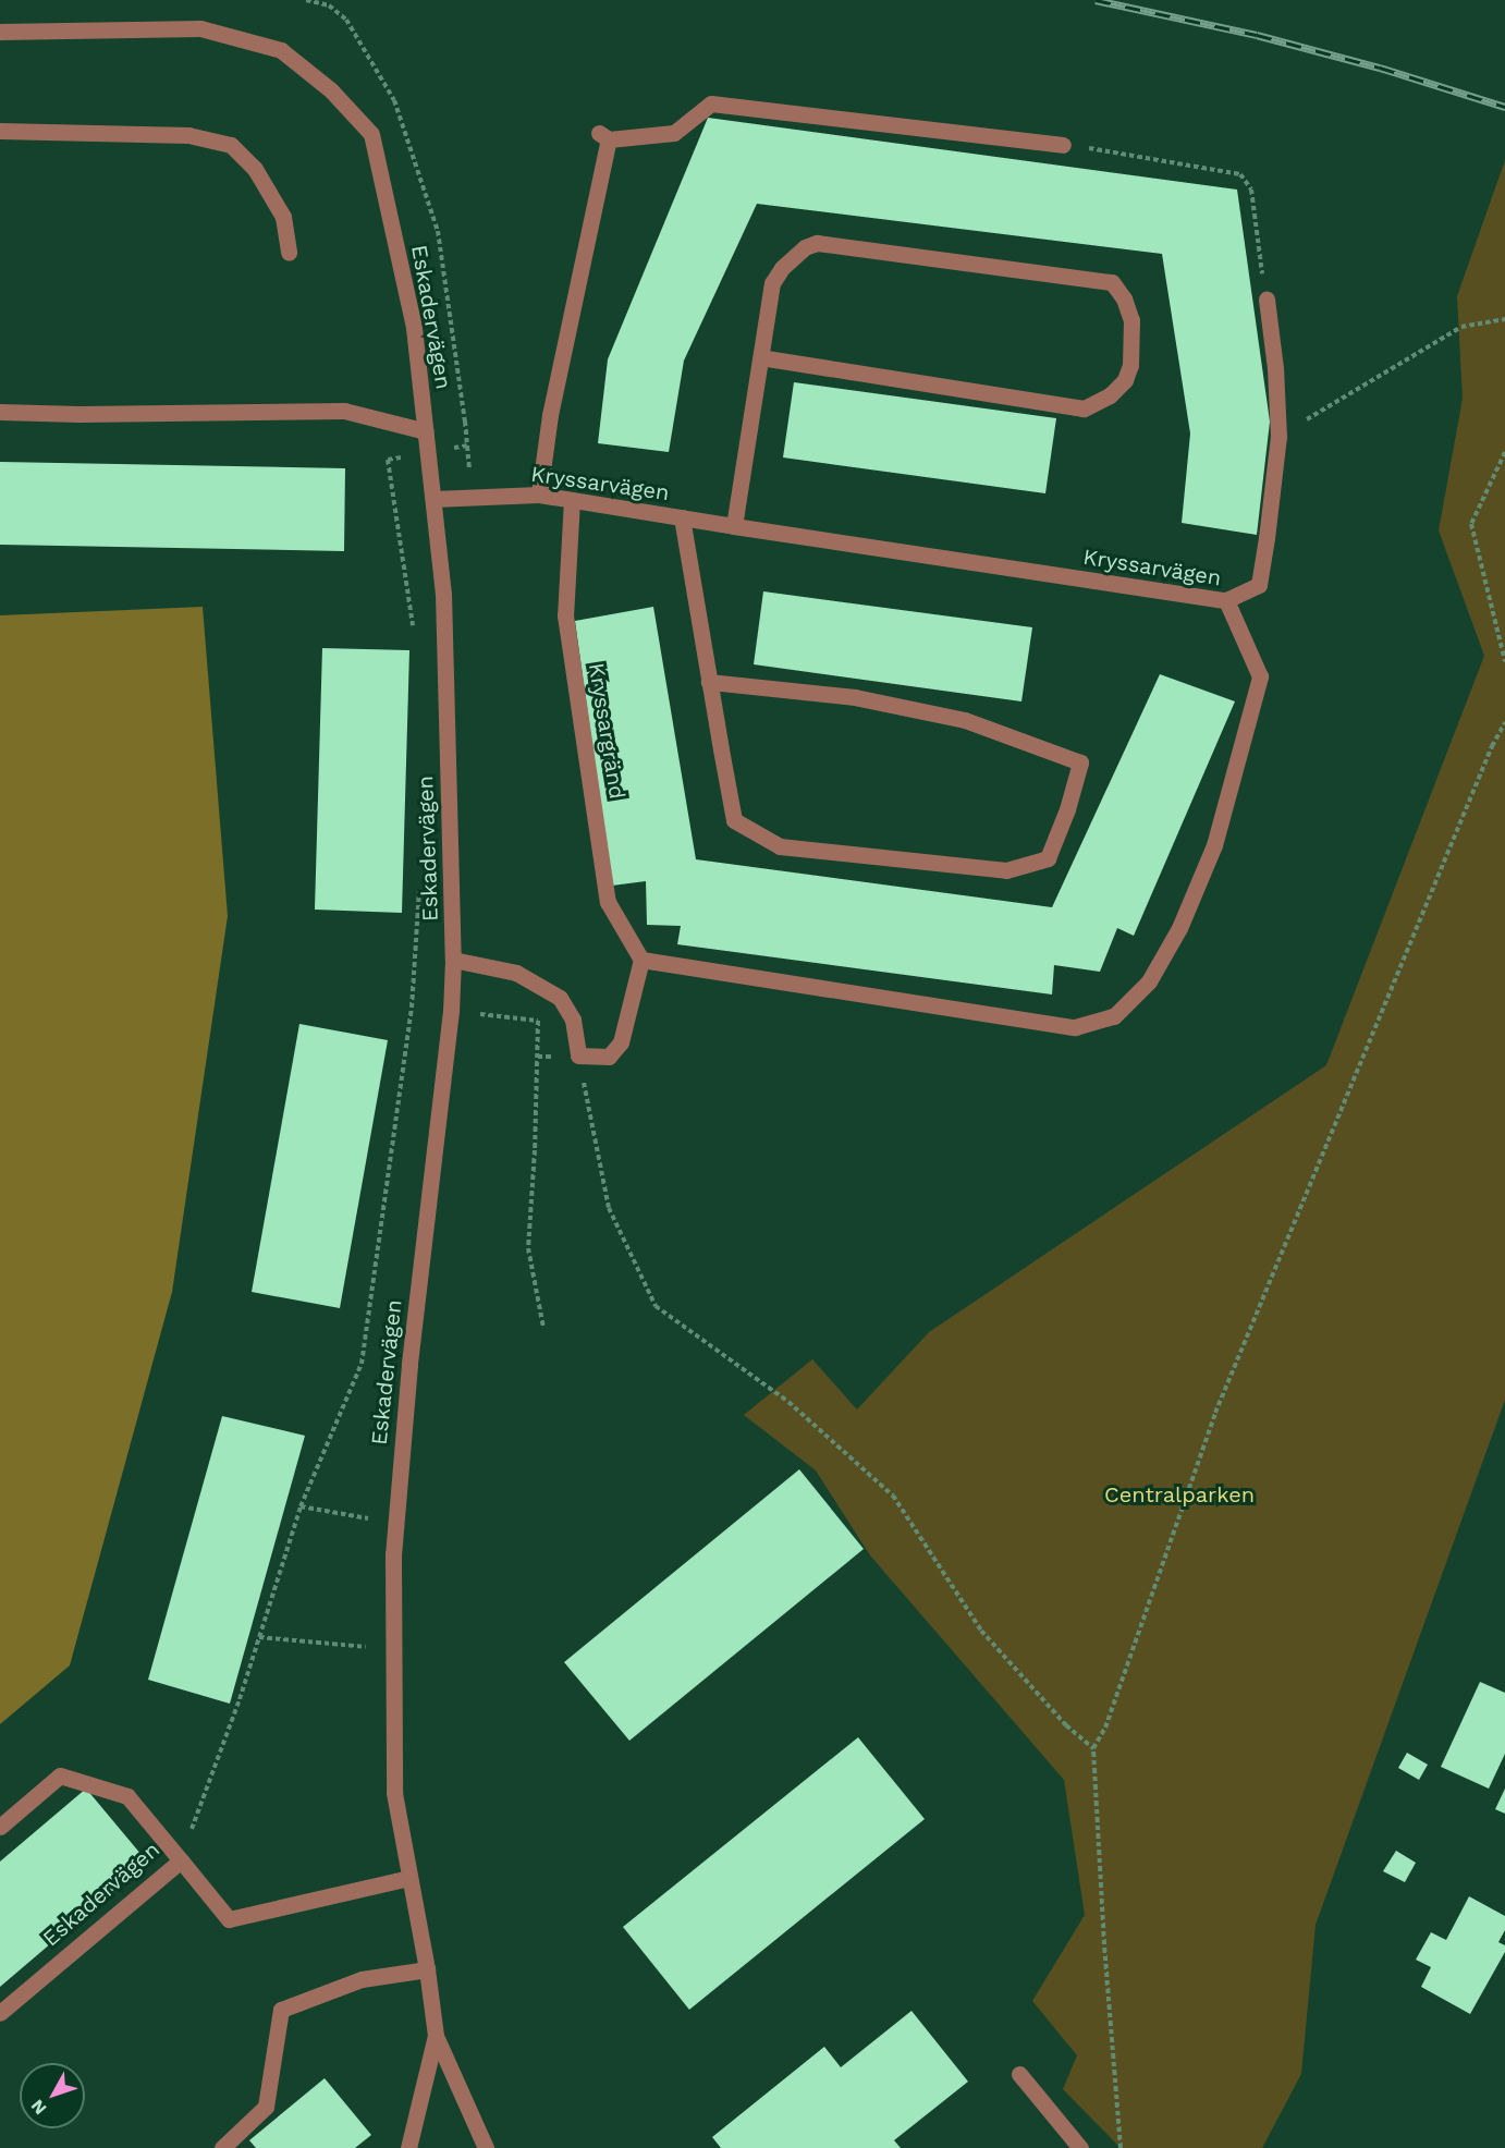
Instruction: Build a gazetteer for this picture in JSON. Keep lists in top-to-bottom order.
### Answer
{
  "streets": {
    "street": ["Eskadervägen", "Kryssarvägen", "Kryssargränd"]
  },
  "crossings": [
    ["Eskadervägen", "Kryssarvägen"],
    ["Kryssarvägen", "Kryssargränd"]
  ],
  "parks": ["Centralparken"],
  "north": "bottom left"
}
